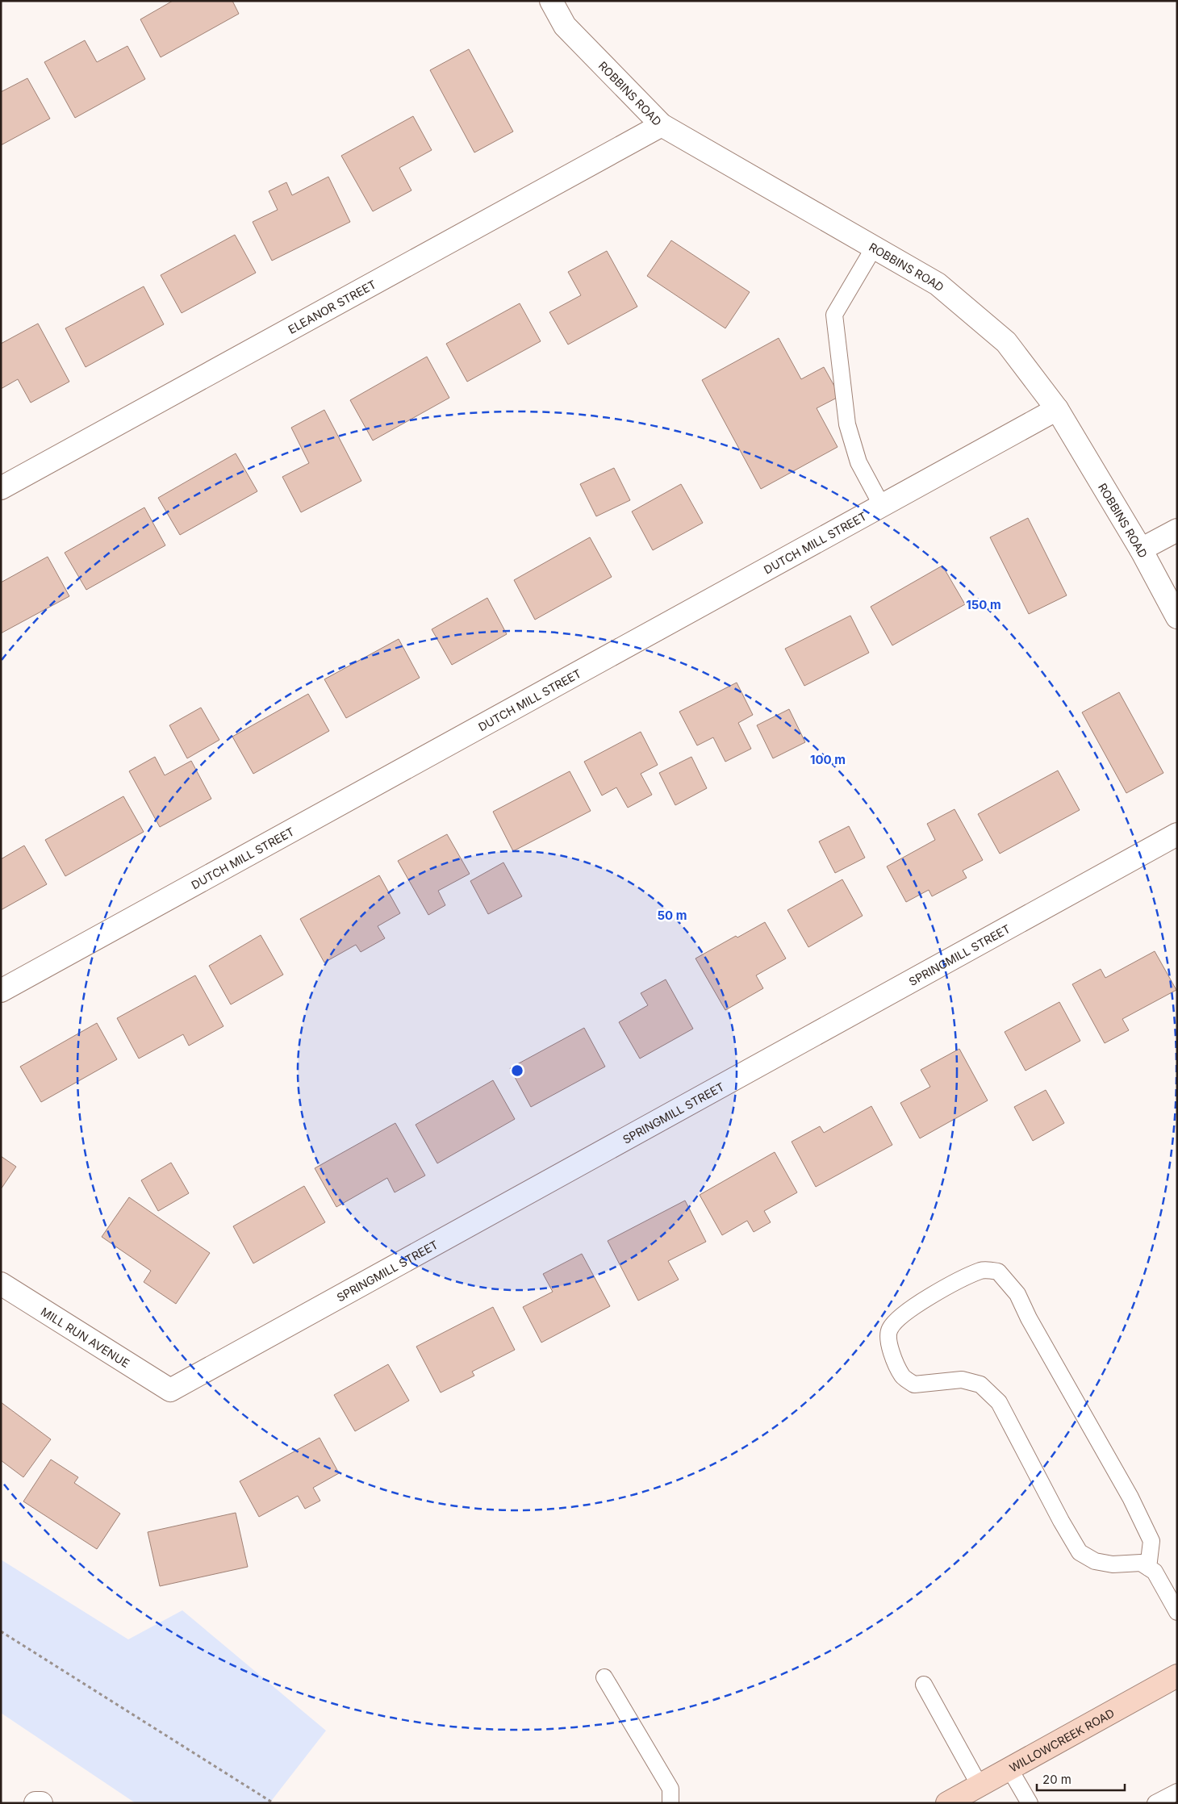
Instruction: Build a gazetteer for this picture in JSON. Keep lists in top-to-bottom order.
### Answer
{
  "streets": {
    "main road": ["WILLOWCREEK ROAD"],
    "street": [
      "ROBBINS ROAD",
      "ELEANOR STREET",
      "DUTCH MILL STREET",
      "SPRINGMILL STREET",
      "MILL RUN AVENUE"
    ]
  },
  "crossings": [
    ["ROBBINS ROAD", "ELEANOR STREET"],
    ["ROBBINS ROAD", "DUTCH MILL STREET"],
    ["SPRINGMILL STREET", "MILL RUN AVENUE"]
  ],
  "scale_bar": "20 m",
  "rings": ["150 m", "100 m", "50 m"]
}
